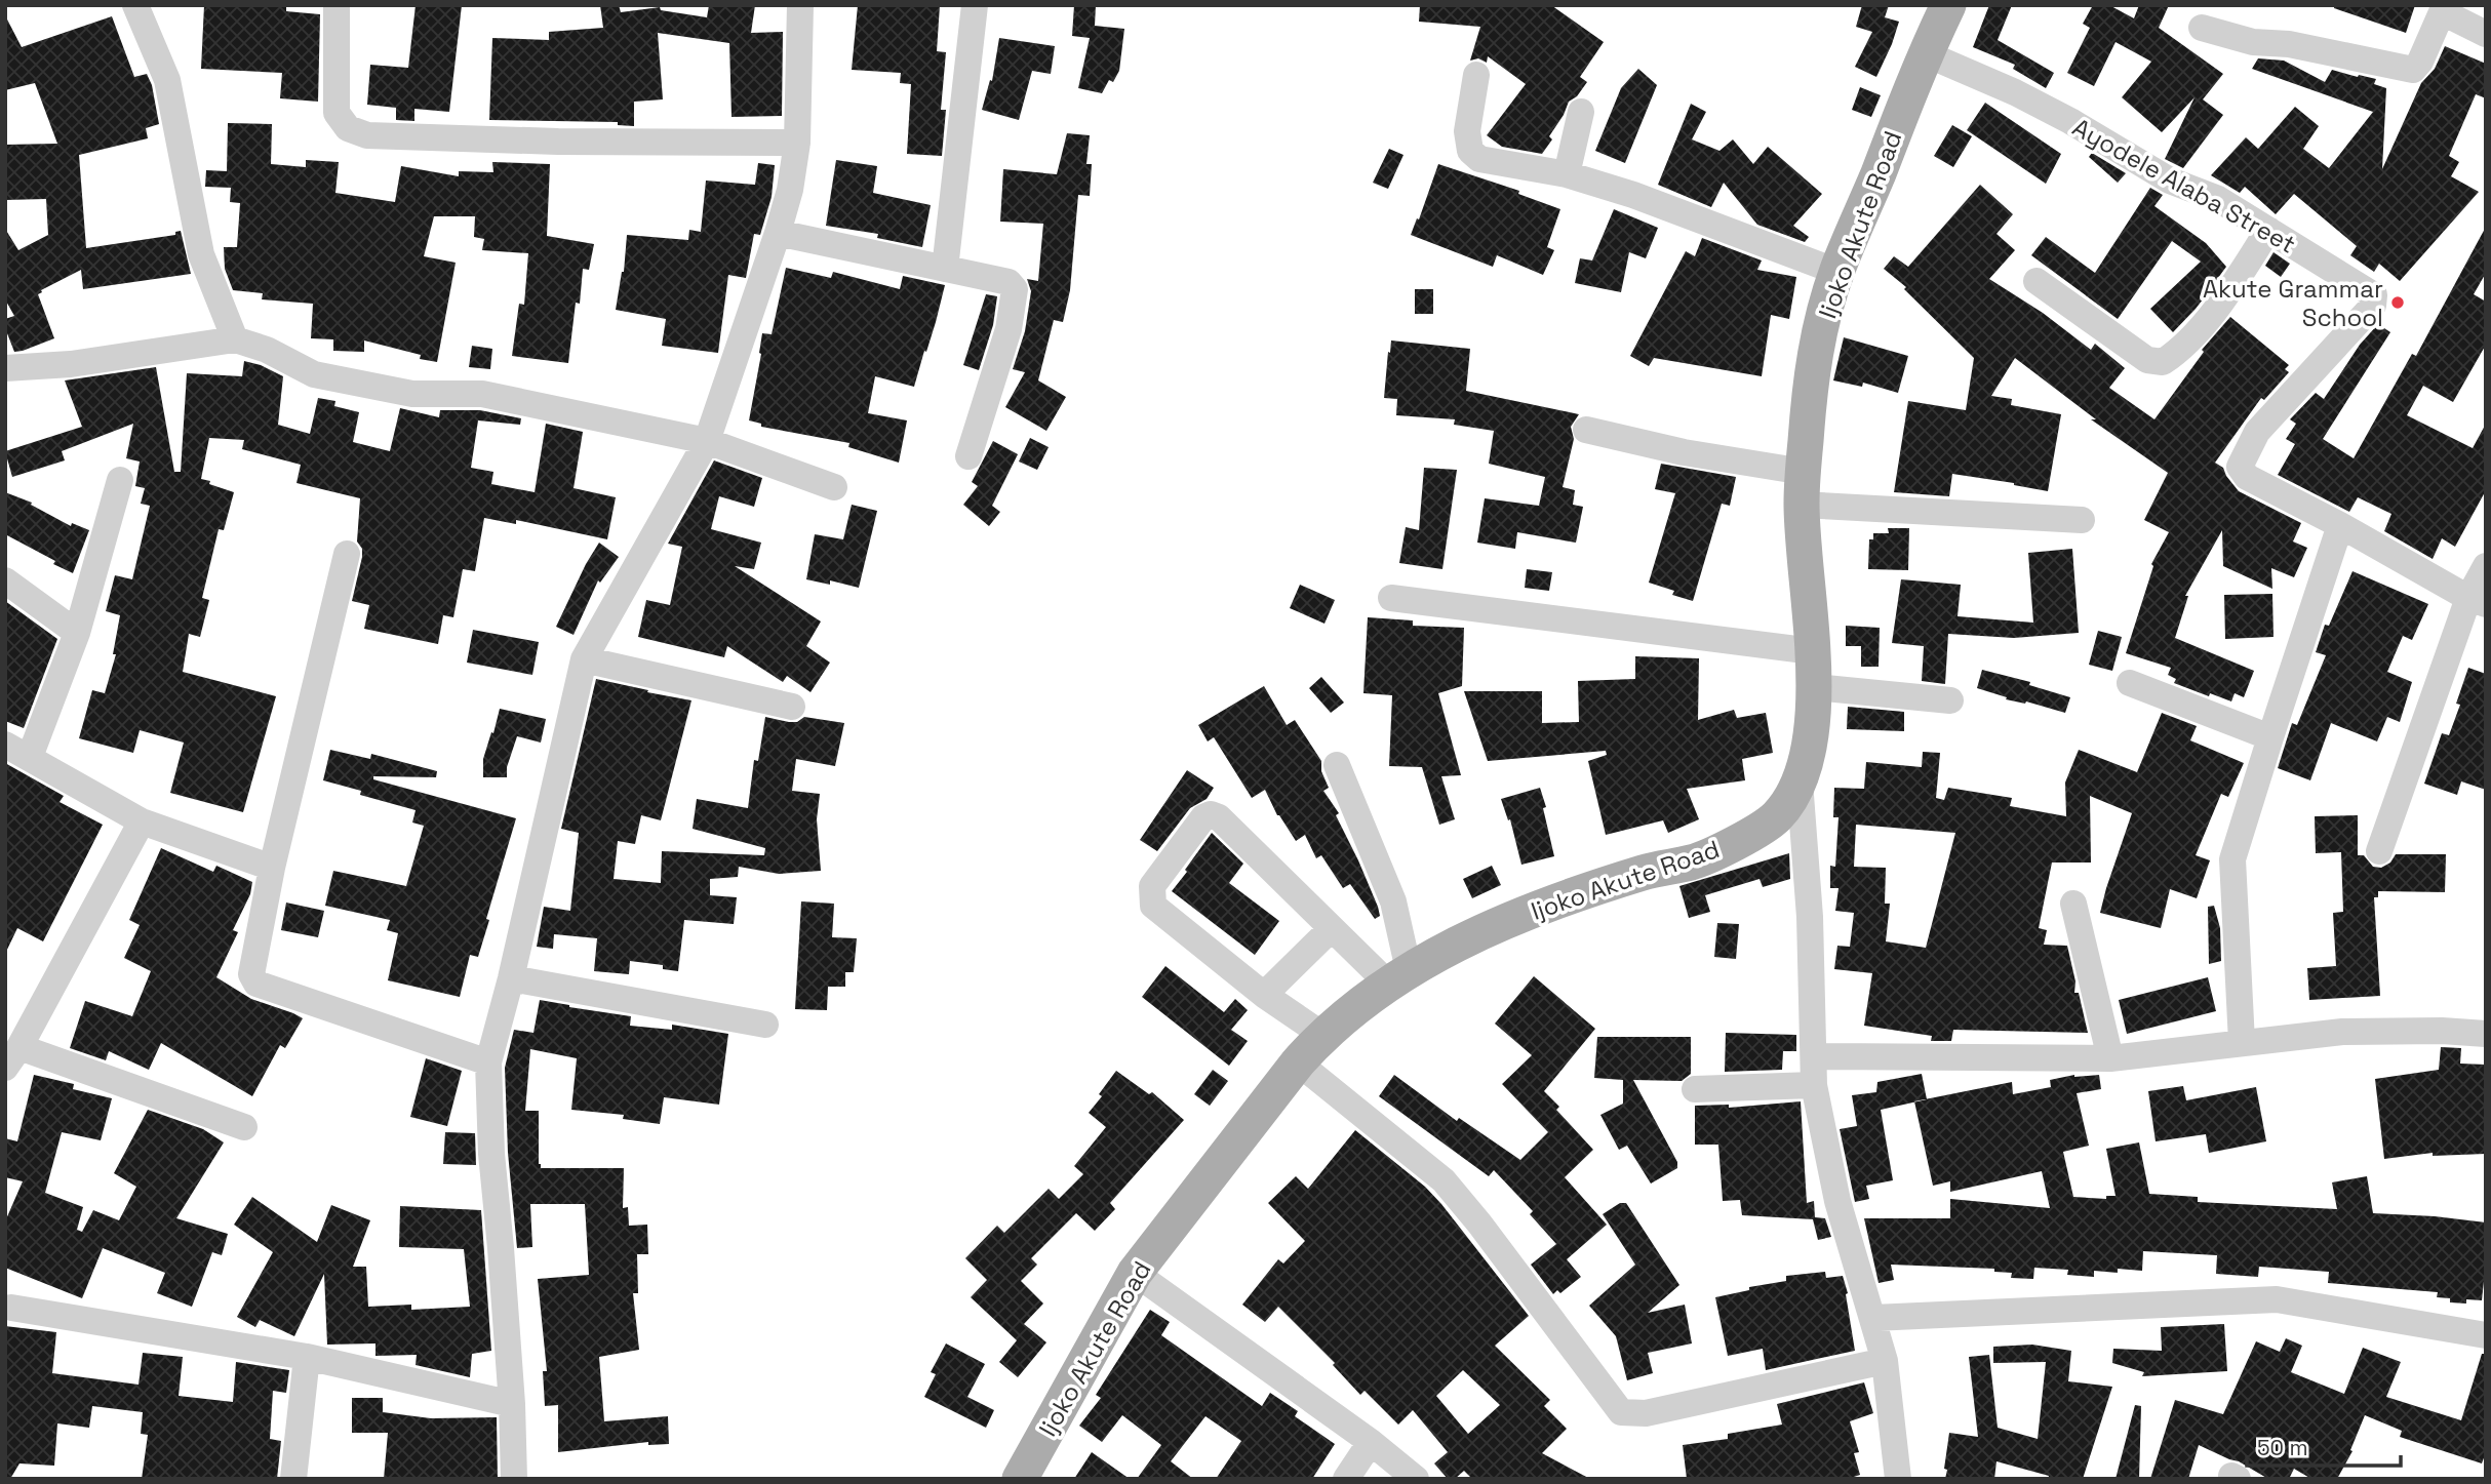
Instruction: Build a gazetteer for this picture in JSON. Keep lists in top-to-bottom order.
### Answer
{
  "streets": {
    "main road": ["Ijoko Akute Road"],
    "street": ["Ayodele Alaba Street"]
  },
  "crossings": [
    ["Ayodele Alaba Street", "Ijoko Akute Road"]
  ],
  "places": ["Akute Grammar School"],
  "scale_bar": "50 m"
}
